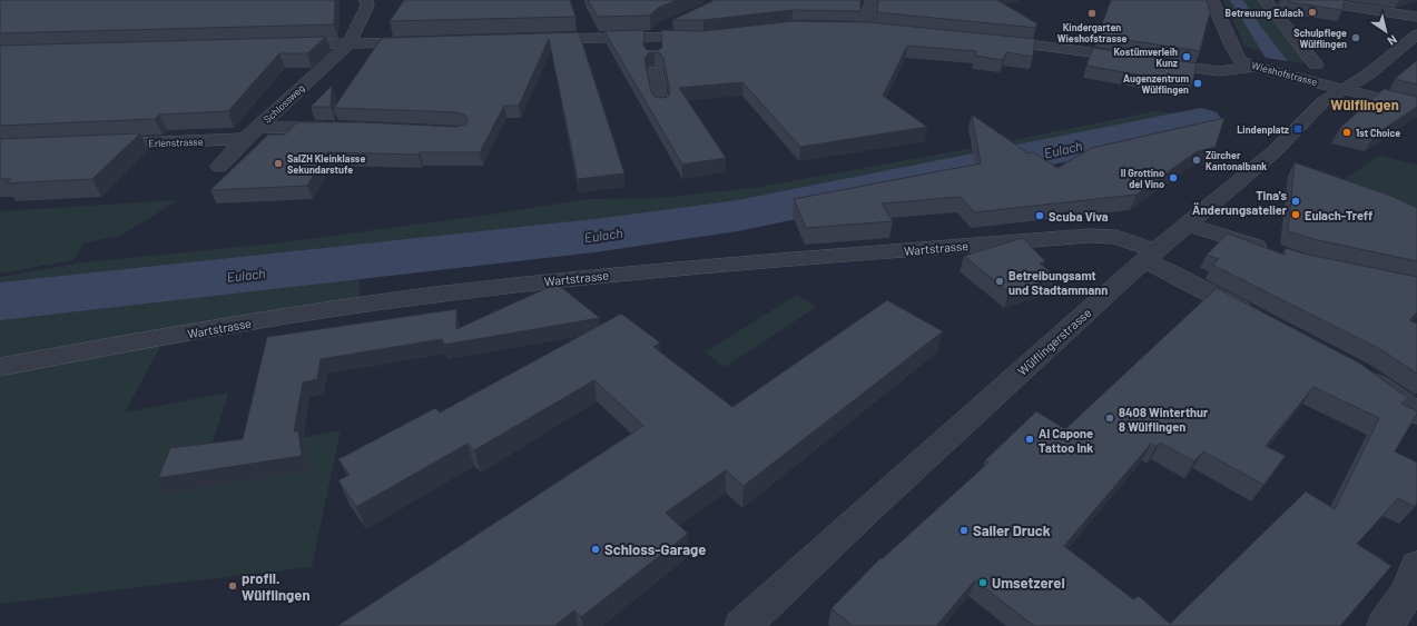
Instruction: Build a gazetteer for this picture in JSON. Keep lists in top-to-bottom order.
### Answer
{
  "streets": {
    "street": [
      "Wieshofstrasse",
      "Schlossweg",
      "Erlenstrasse",
      "Wartstrasse",
      "Wülflingerstrasse"
    ]
  },
  "crossings": [
    ["Wieshofstrasse", "Wülflingerstrasse"],
    ["Schlossweg", "Erlenstrasse"],
    ["Wartstrasse", "Wülflingerstrasse"]
  ],
  "districts": ["Wülflingen"],
  "water": ["Eulach"],
  "places": {
    "other": [
      "Betreuung Eulach",
      "Kindergarten Wieshofstrasse",
      "Schulpflege Wülflingen",
      "Kostümverleih Kunz",
      "Augenzentrum Wülflingen",
      "1st Choice",
      "Zürcher Kantonalbank",
      "SalZH Kleinklasse Sekundarstufe",
      "Il Grottino del Vino",
      "Tina's Änderungsatelier",
      "Eulach-Treff",
      "Scuba Viva",
      "Betreibungsamt und Stadtammann",
      "8408 Winterthur 8 Wülflingen",
      "Al Capone Tattoo Ink",
      "Sailer Druck",
      "Schloss-Garage",
      "Umsetzerei",
      "profil. Wülflingen"
    ],
    "transit": ["Lindenplatz"]
  },
  "north": "bottom right"
}
